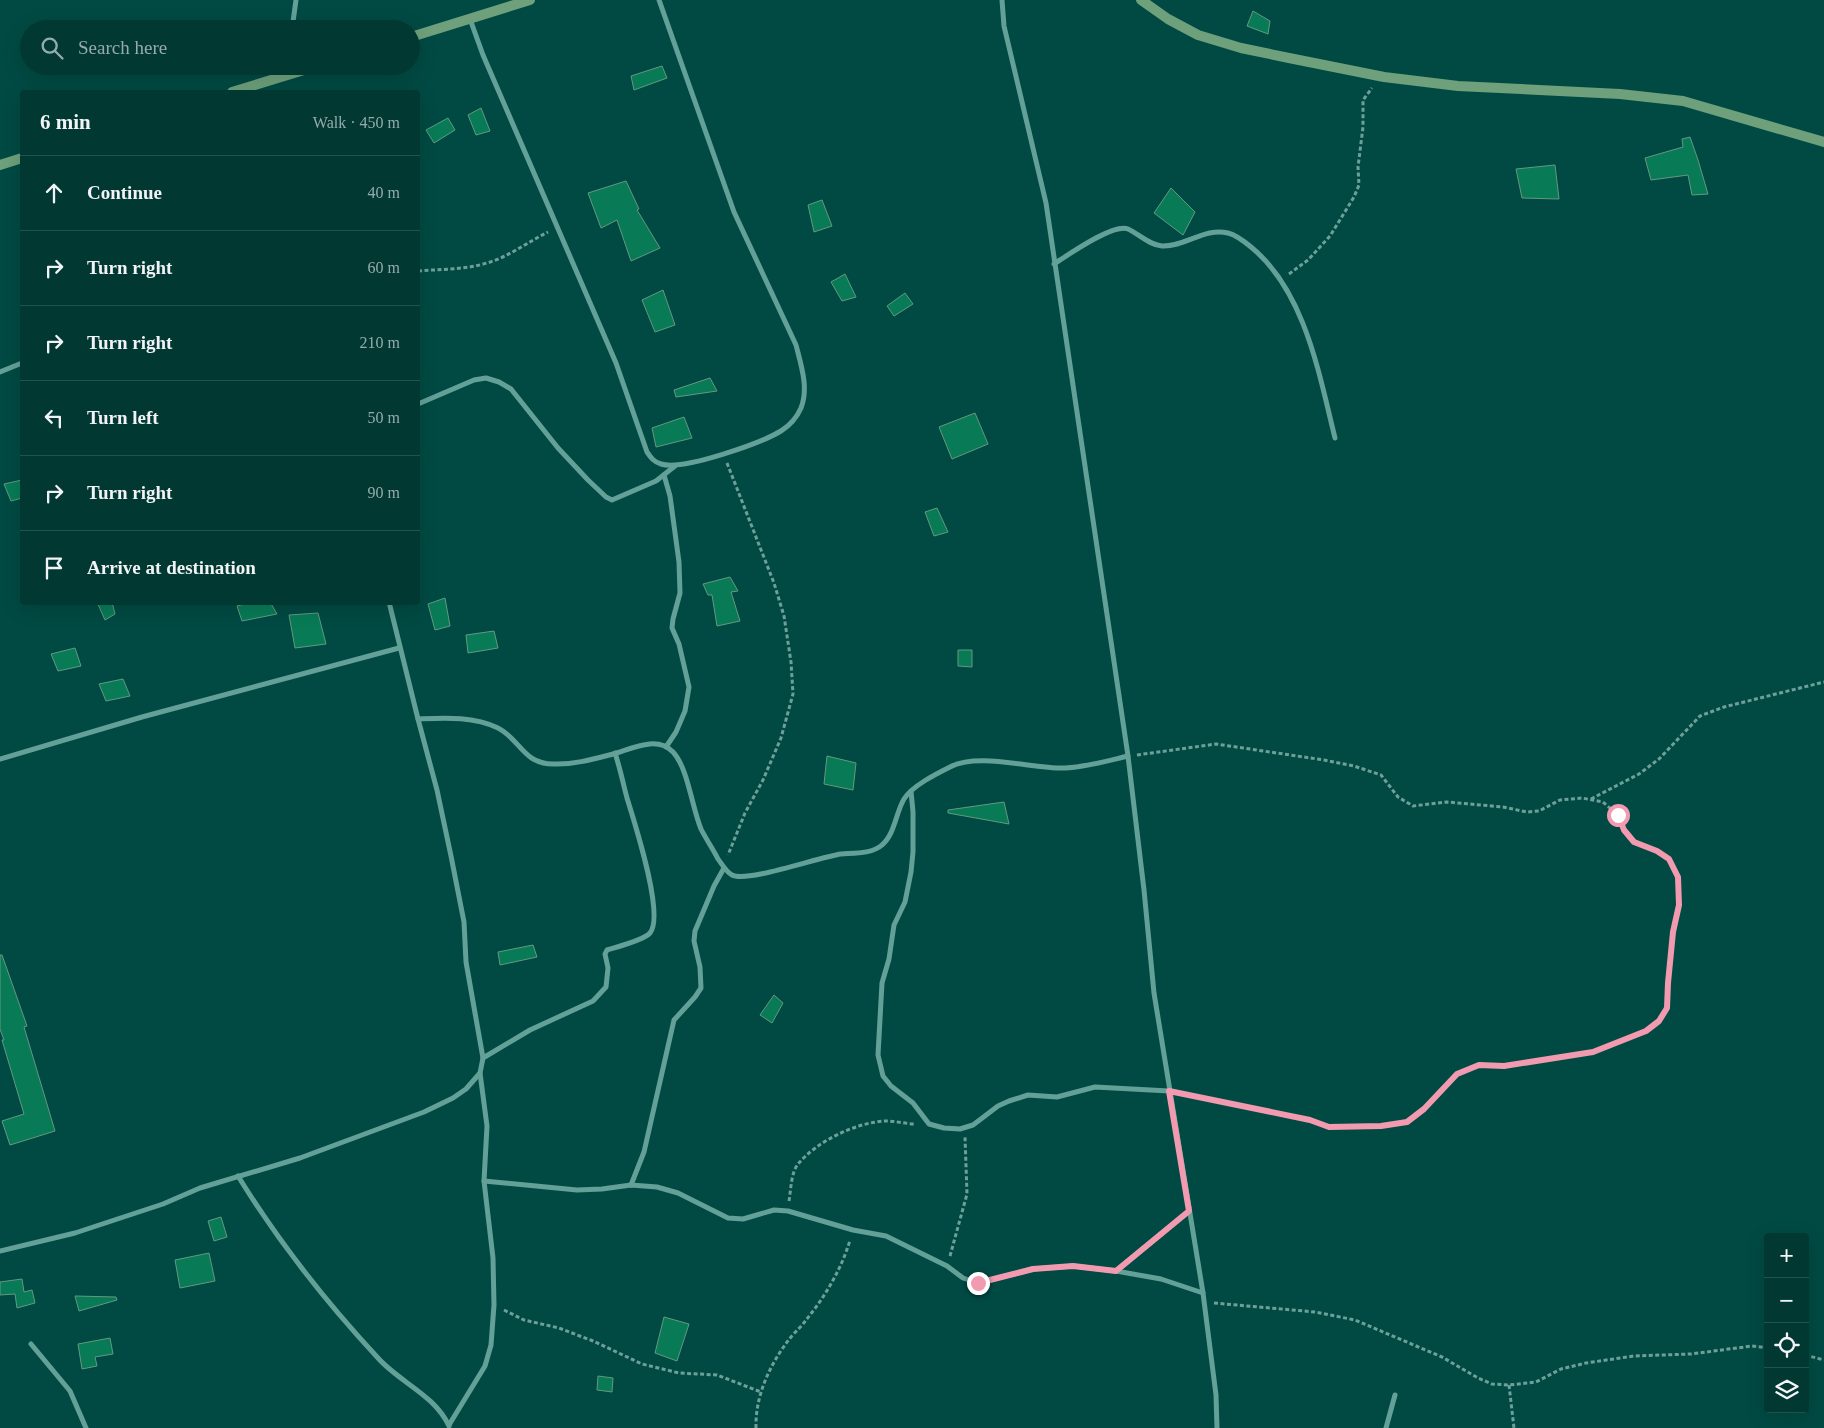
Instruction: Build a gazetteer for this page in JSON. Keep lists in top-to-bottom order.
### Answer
{
  "page": {
    "search": "Search here",
    "heading": ["6 min", "Walk · 450 m"],
    "list": [
      ["Continue", "40 m"],
      ["Turn right", "60 m"],
      ["Turn right", "210 m"],
      ["Turn left", "50 m"],
      ["Turn right", "90 m"],
      "Arrive at destination"
    ],
    "map_buttons": ["+", "−"]
  }
}
